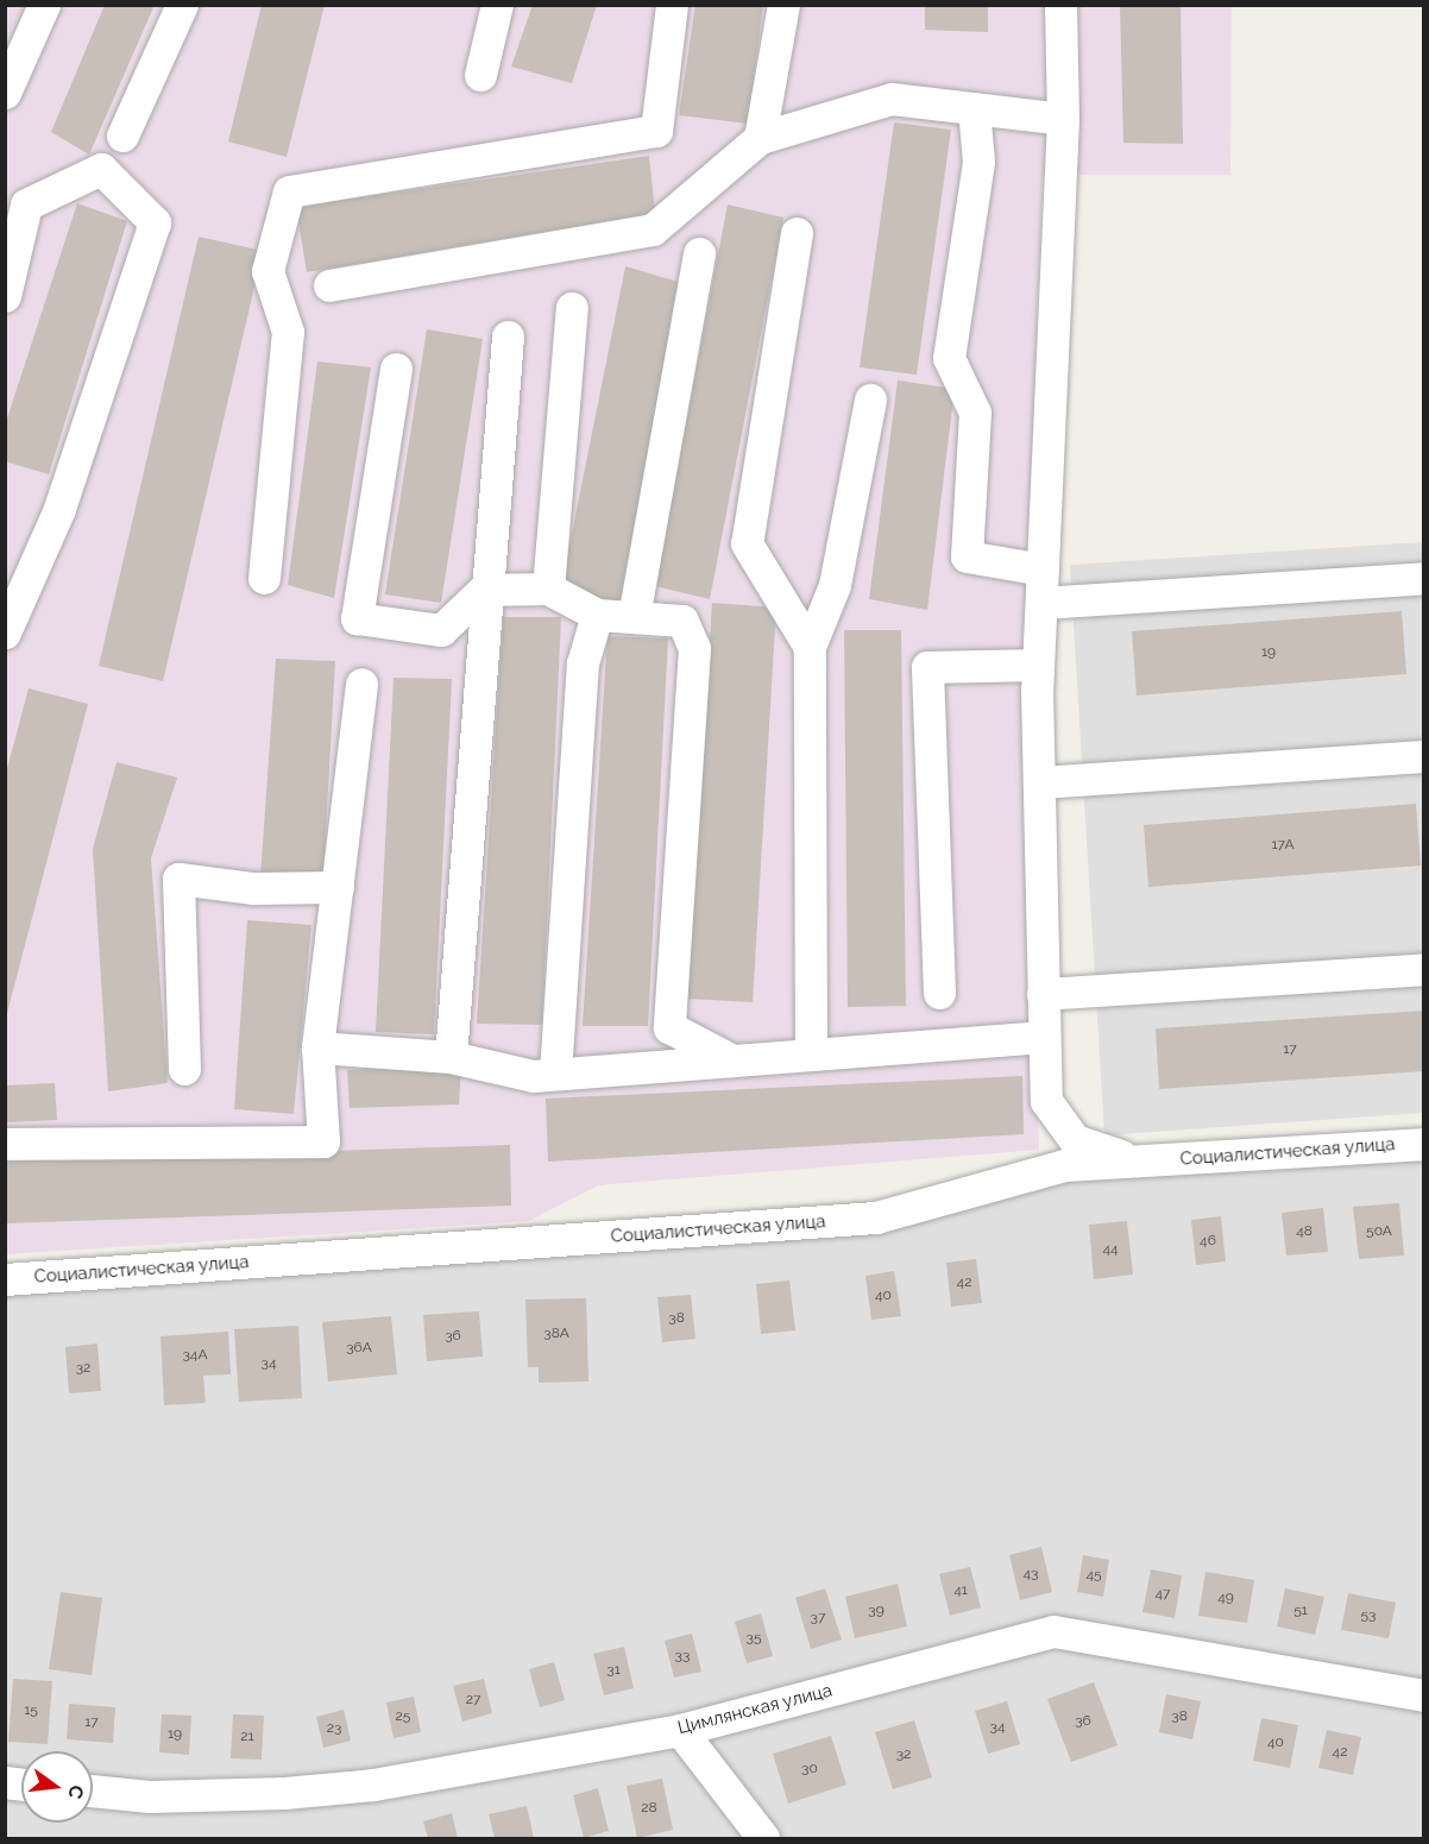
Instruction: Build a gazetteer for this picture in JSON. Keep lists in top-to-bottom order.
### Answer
{
  "streets": {
    "street": ["Социалистическая улица", "Цимлянская улица"]
  },
  "house_numbers": [
    "19",
    "17А",
    "17",
    "48",
    "50А",
    "46",
    "44",
    "42",
    "40",
    "38",
    "38А",
    "36",
    "36А",
    "34А",
    "34",
    "32",
    "43",
    "45",
    "41",
    "47",
    "49",
    "39",
    "51",
    "53",
    "37",
    "35",
    "33",
    "31",
    "27",
    "15",
    "25",
    "38",
    "36",
    "17",
    "34",
    "23",
    "19",
    "21",
    "40",
    "42",
    "32",
    "30",
    "28"
  ],
  "north": "right"
}
